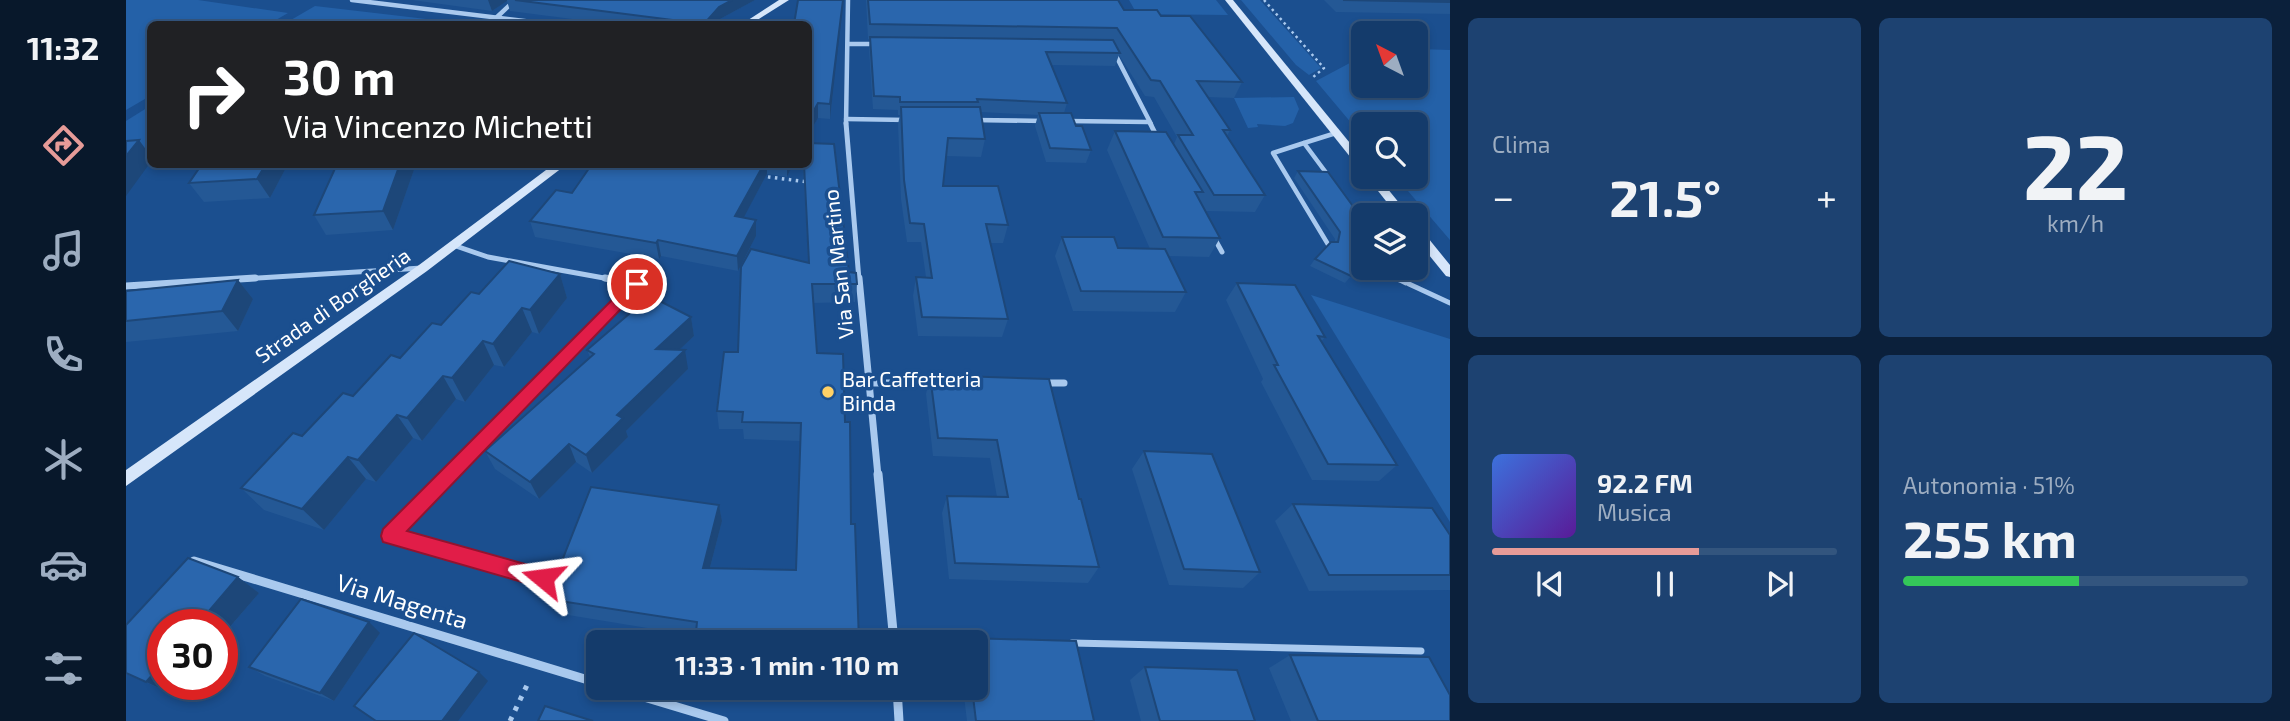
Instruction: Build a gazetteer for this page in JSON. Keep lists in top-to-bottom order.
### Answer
{
  "streets": {
    "street": ["Via San Martino", "Strada di Borgheria", "Via Magenta"]
  },
  "places": ["Bar Caffetteria Binda"],
  "north": "top left",
  "page": {
    "tabs": "11:32",
    "tile": [
      "Clima",
      ["22", "km/h"],
      ["Autonomia · 51%", "255 km"]
    ],
    "turn": ["30 m", "Via Vincenzo Michetti"],
    "heat": ["−", "21.5°", "+"],
    "song": ["92.2 FM", "Musica"],
    "limit": "30",
    "trip": "11:33 · 1 min · 110 m"
  }
}
